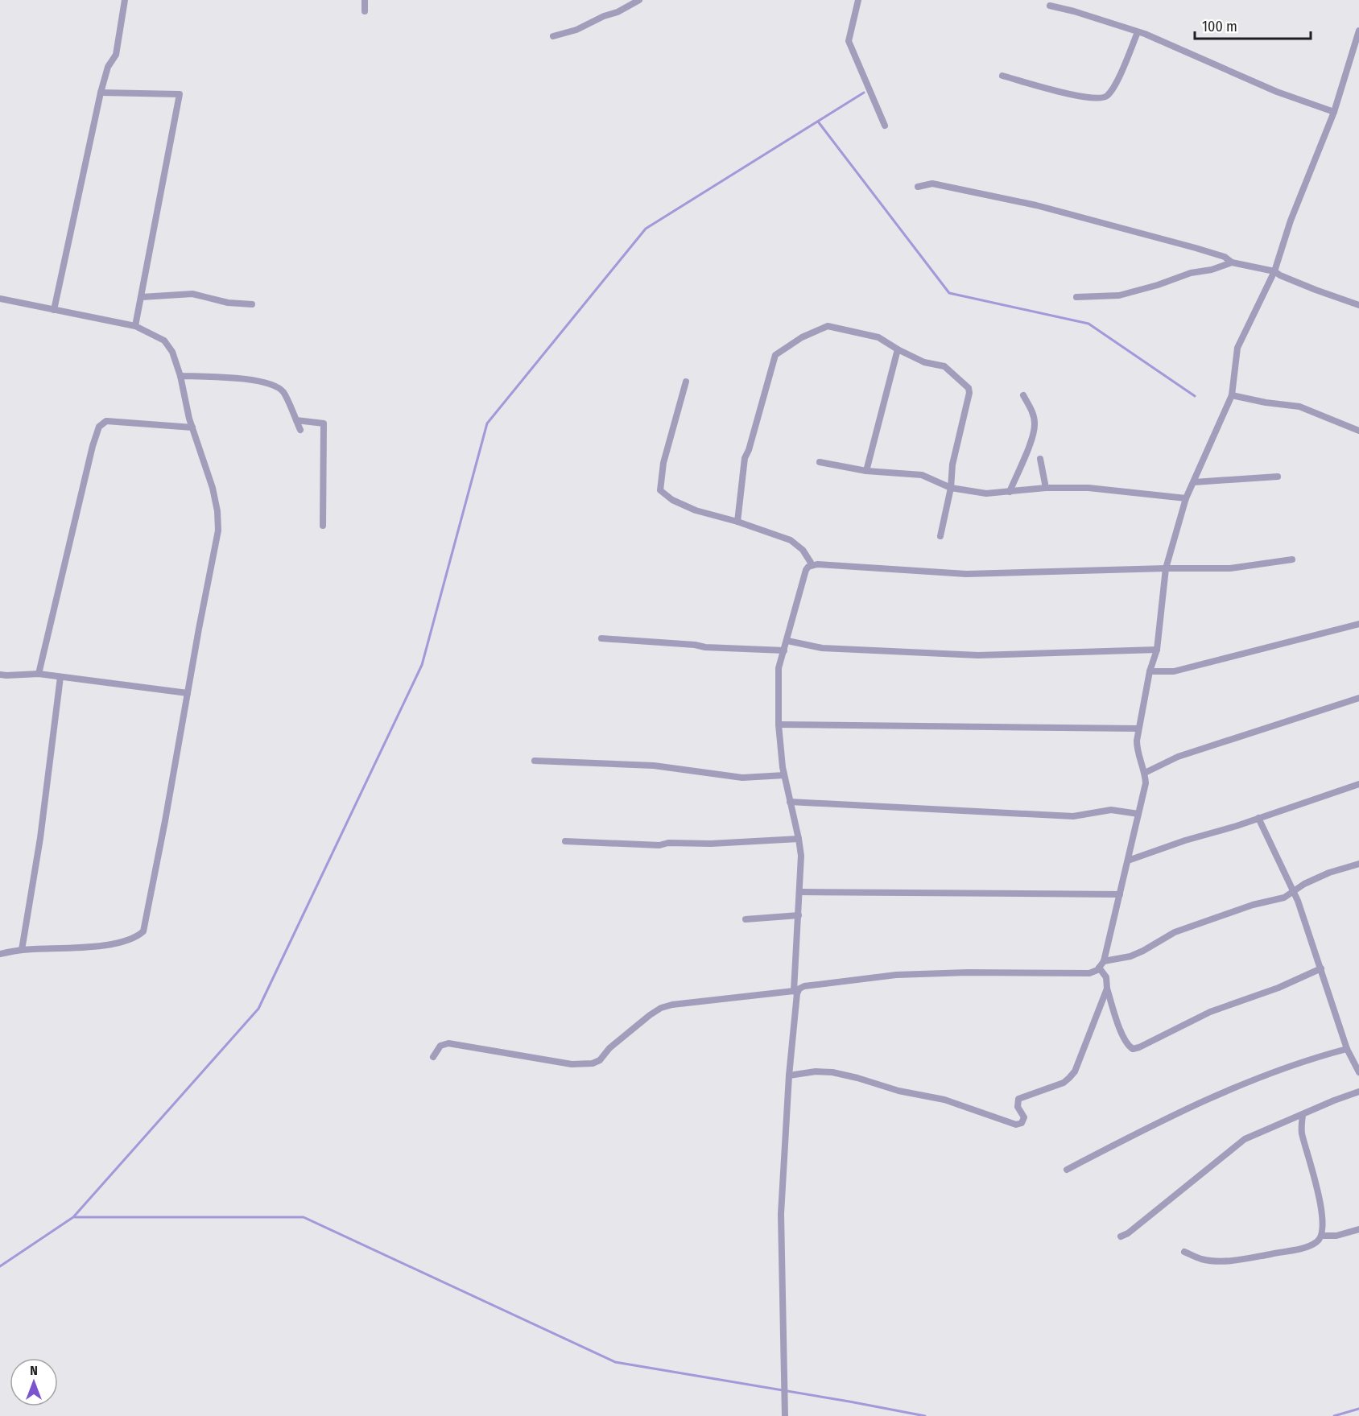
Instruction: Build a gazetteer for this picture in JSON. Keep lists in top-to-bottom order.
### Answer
{
  "scale_bar": "100 m",
  "north": "top"
}
